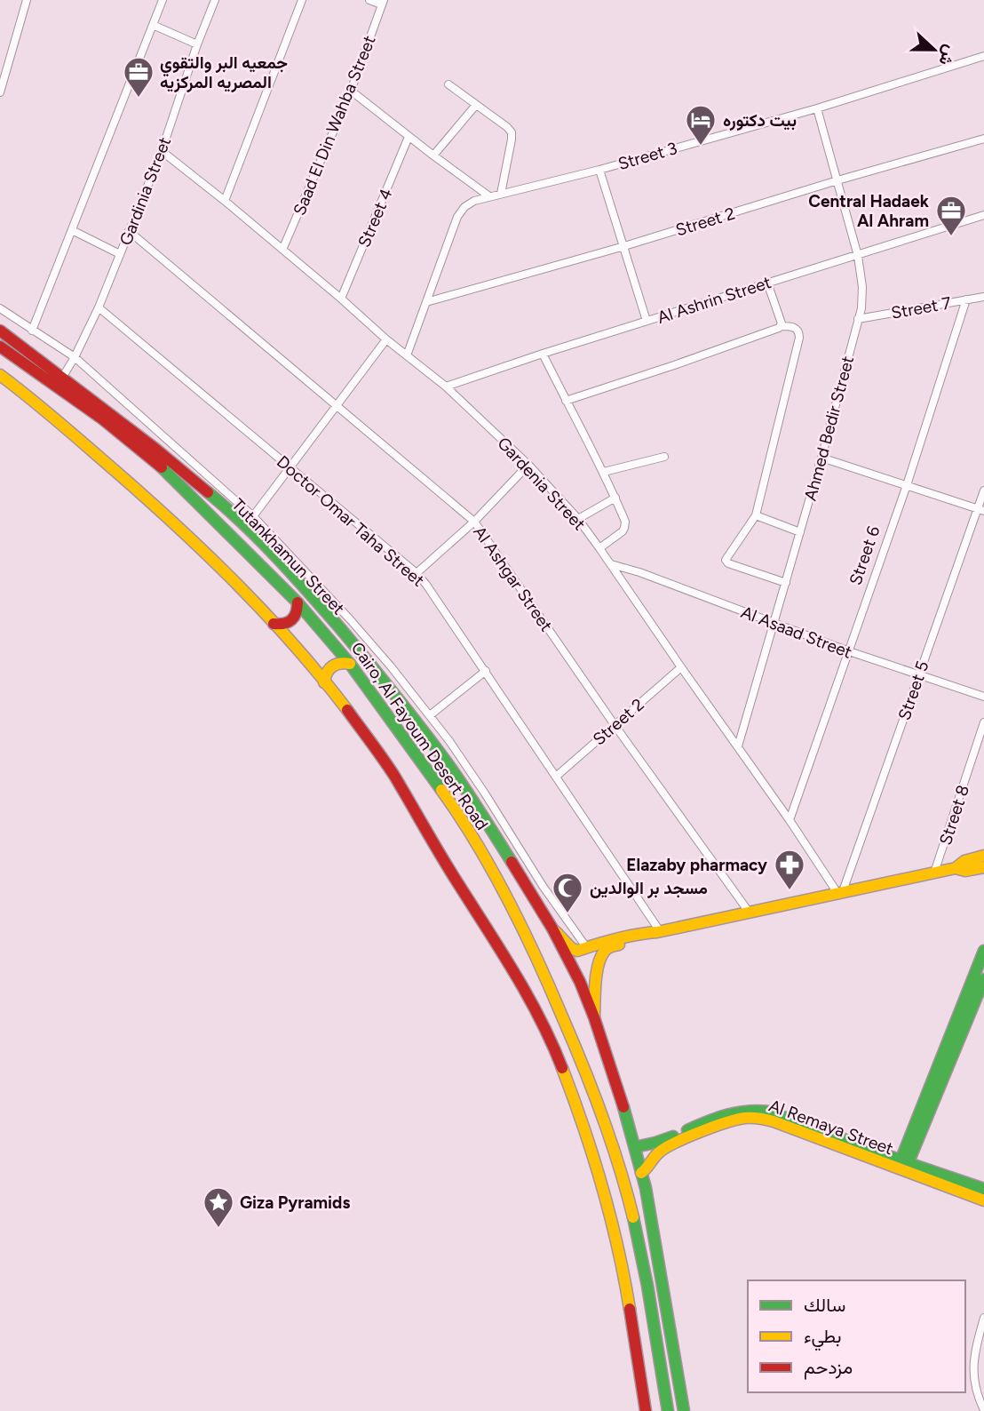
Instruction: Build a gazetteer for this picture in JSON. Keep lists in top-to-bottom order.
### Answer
{
  "streets": {
    "main road": ["Cairo, Al Fayoum Desert Road", "Al Remaya Street"],
    "street": [
      "Saad El Din Wahba Street",
      "Street 3",
      "Gardinia Street",
      "Street 4",
      "Street 2",
      "Al Ashrin Street",
      "Street 7",
      "Ahmed Bedir Street",
      "Gardenia Street",
      "Doctor Omar Taha Street",
      "Street 6",
      "Tutankhamun Street",
      "Al Ashgar Street",
      "Al Asaad Street",
      "Street 5",
      "Street 8"
    ]
  },
  "crossings": [
    ["Saad El Din Wahba Street", "Gardenia Street"],
    ["Street 3", "Street 2"],
    ["Street 3", "Ahmed Bedir Street"],
    ["Street 3", "Gardenia Street"],
    ["Gardinia Street", "Gardenia Street"],
    ["Gardinia Street", "Doctor Omar Taha Street"],
    ["Gardinia Street", "Tutankhamun Street"],
    ["Gardinia Street", "Al Ashgar Street"],
    ["Street 4", "Gardenia Street"],
    ["Street 2", "Ahmed Bedir Street"],
    ["Street 2", "Gardenia Street"],
    ["Street 2", "Doctor Omar Taha Street"],
    ["Street 2", "Al Ashgar Street"],
    ["Al Ashrin Street", "Ahmed Bedir Street"],
    ["Al Ashrin Street", "Gardenia Street"],
    ["Street 7", "Ahmed Bedir Street"],
    ["Street 7", "Street 6"],
    ["Ahmed Bedir Street", "Gardenia Street"],
    ["Ahmed Bedir Street", "Al Asaad Street"],
    ["Gardenia Street", "Street 6"],
    ["Gardenia Street", "Al Asaad Street"],
    ["Gardenia Street", "Street 5"],
    ["Street 6", "Al Asaad Street"],
    ["Al Asaad Street", "Street 5"]
  ],
  "places": {
    "office": ["جمعيه البر والتقوي المصريه المركزيه", "Central Hadaek Al Ahram"],
    "hotel": ["بيت دكتوره"],
    "pharmacy": ["Elazaby pharmacy"],
    "mosque": ["مسجد بر الوالدين"],
    "place": ["Giza Pyramids"]
  },
  "legend": ["سالك", "بطيء", "مزدحم"],
  "north": "right"
}
